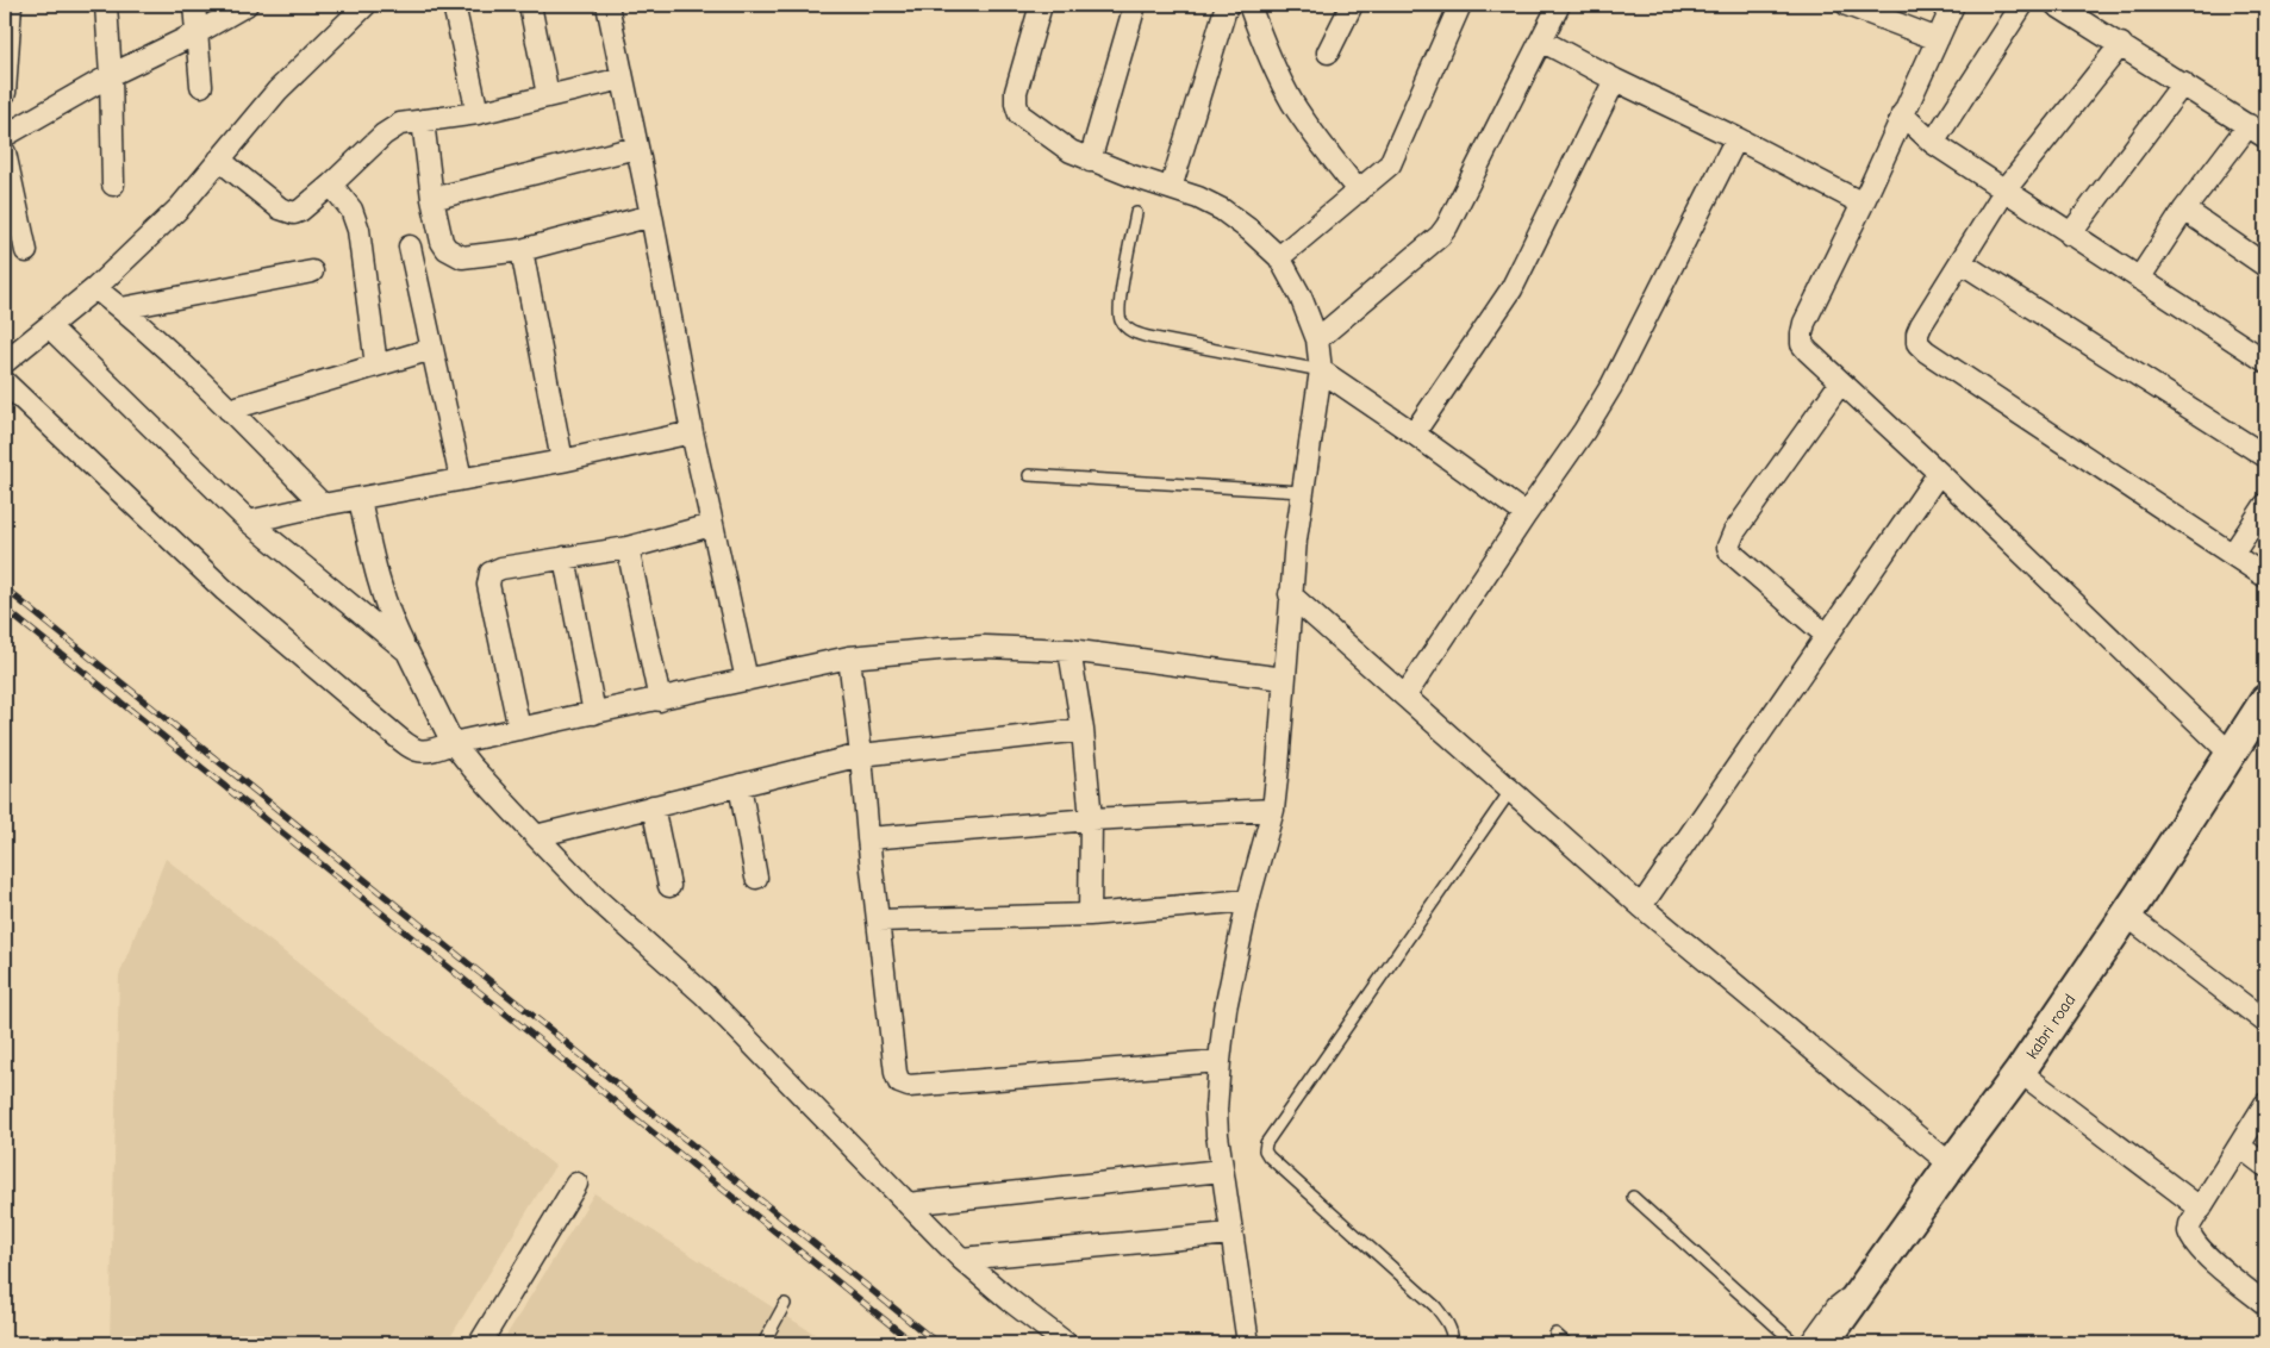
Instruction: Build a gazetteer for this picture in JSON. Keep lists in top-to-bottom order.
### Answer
{
  "streets": {
    "street": ["kabri road"]
  }
}
